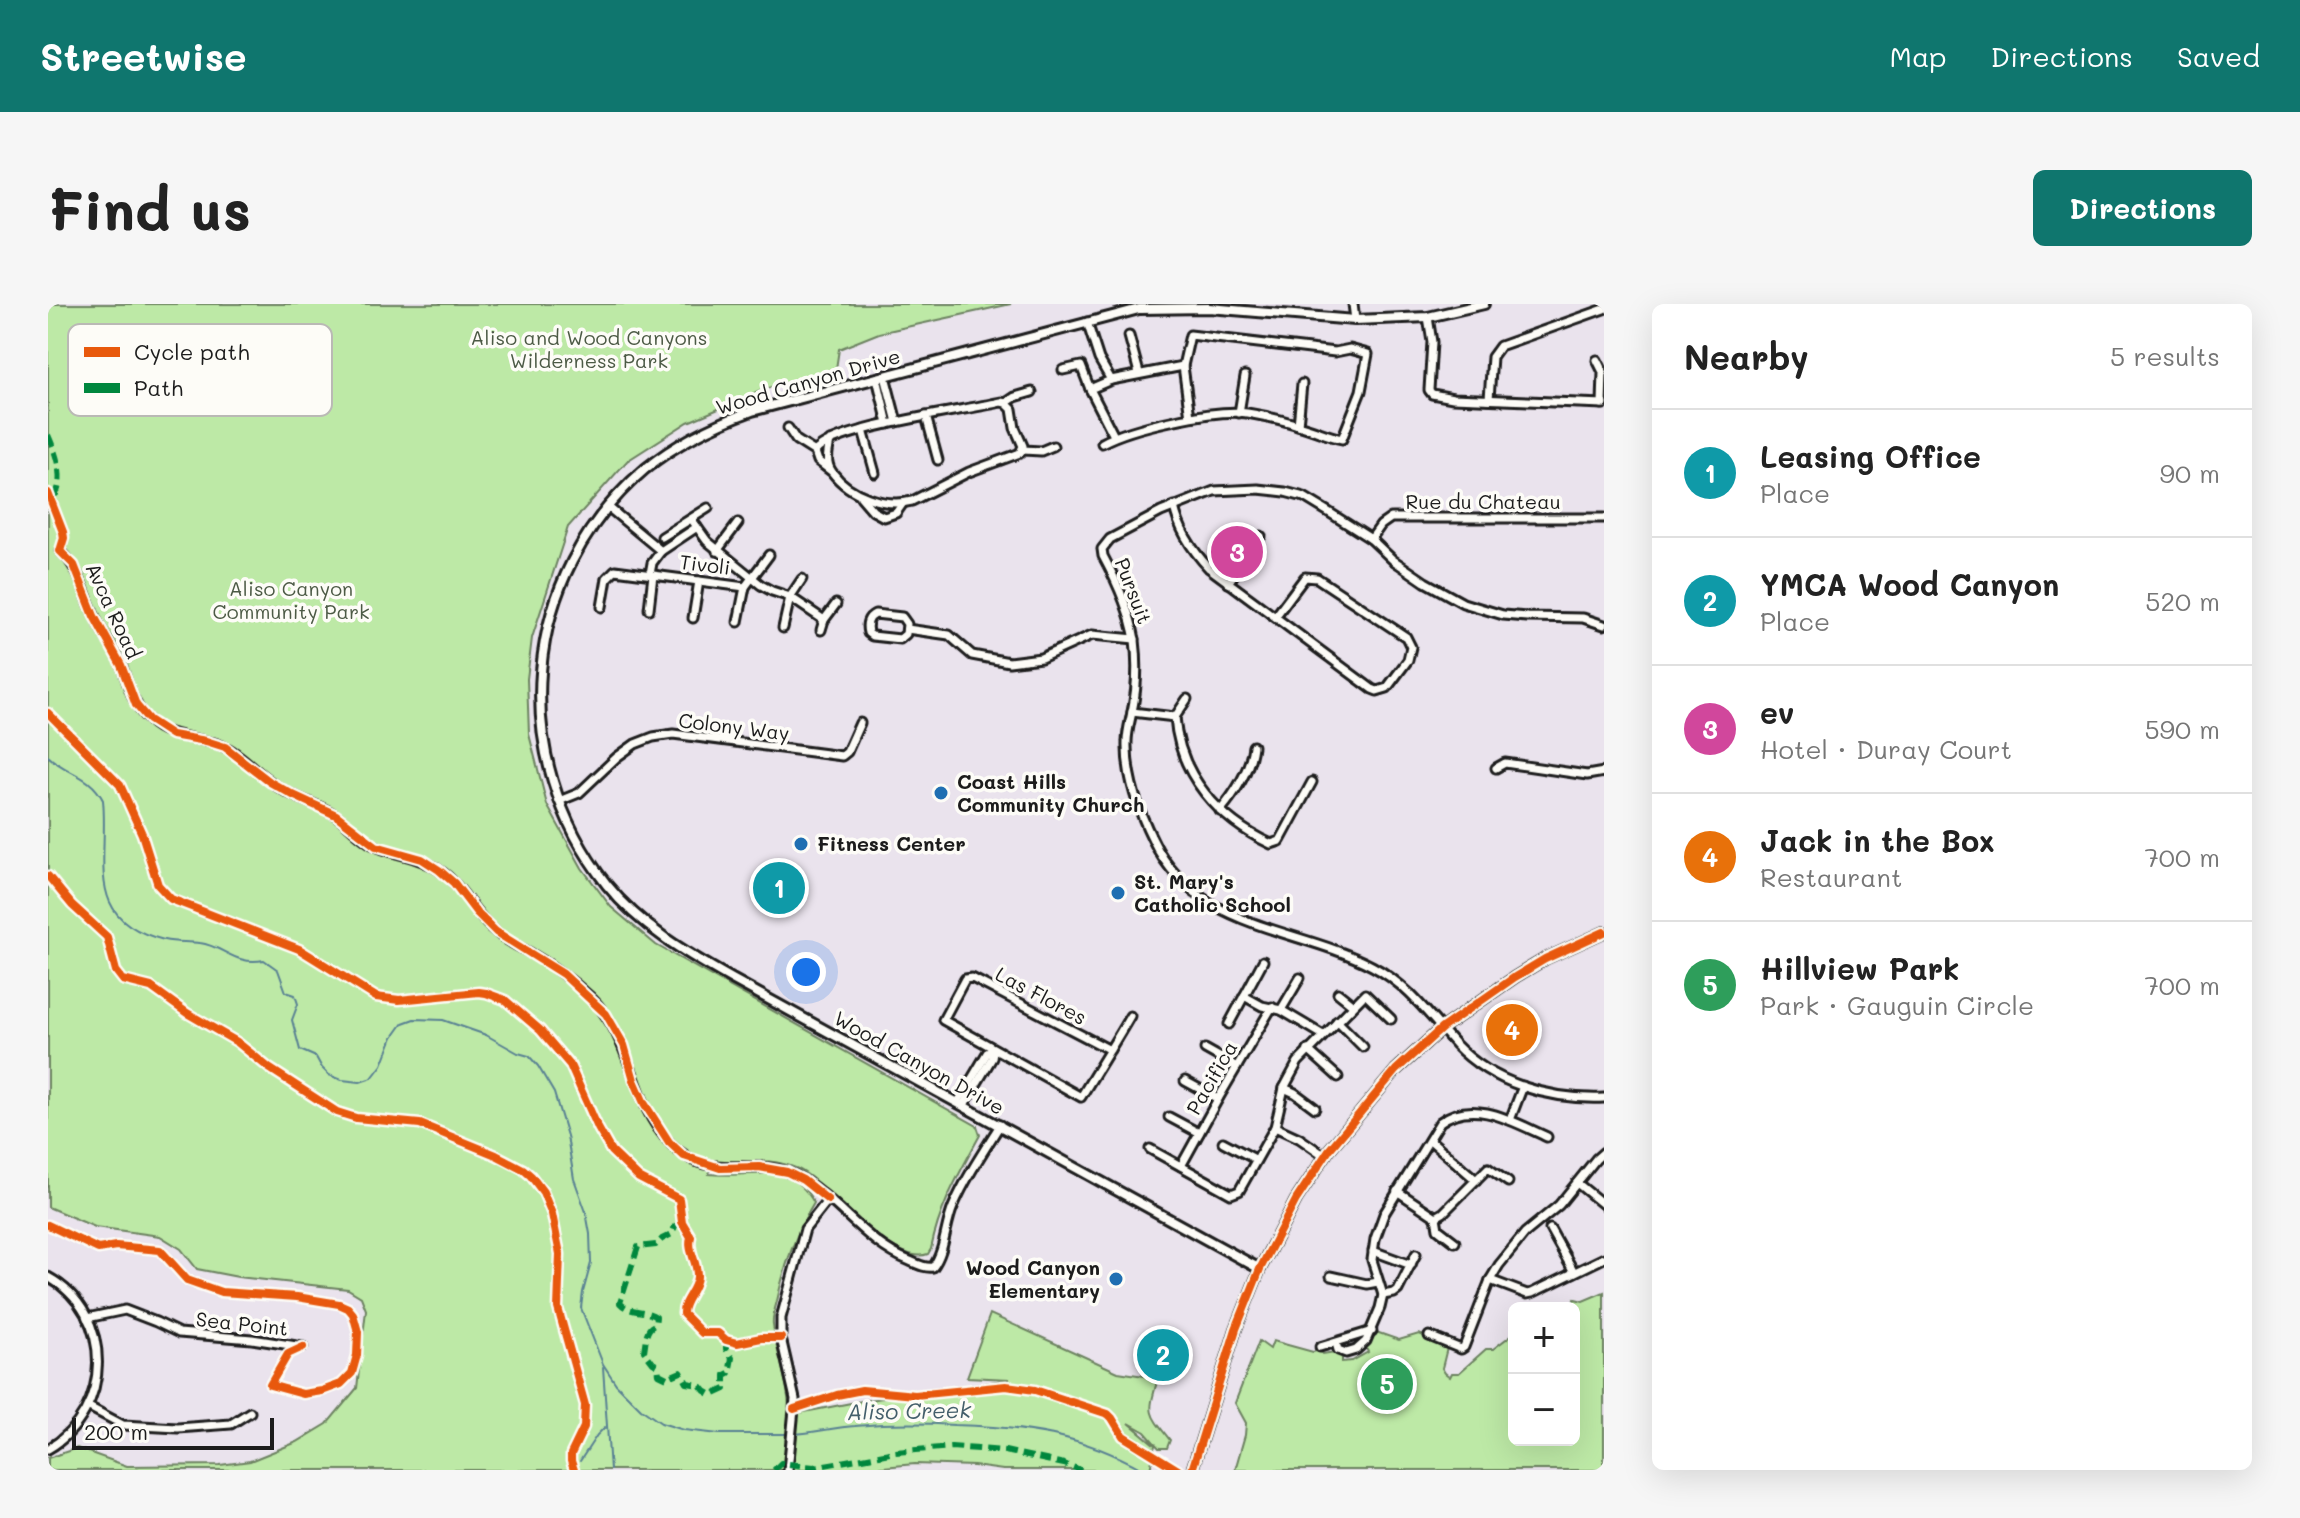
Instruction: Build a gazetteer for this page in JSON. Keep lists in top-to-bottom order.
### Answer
{
  "streets": {
    "main road": ["Wood Canyon Drive"],
    "street": [
      "Rue du Chateau",
      "Tivoli",
      "Pursuit",
      "Avca Road",
      "Colony Way",
      "Las Flores",
      "Pacifica",
      "Sea Point"
    ]
  },
  "crossings": [
    ["Wood Canyon Drive", "Tivoli"],
    ["Wood Canyon Drive", "Avca Road"],
    ["Wood Canyon Drive", "Colony Way"],
    ["Rue du Chateau", "Pursuit"]
  ],
  "water": ["Aliso Creek"],
  "parks": ["Aliso and Wood Canyons Wilderness Park", "Aliso Canyon Community Park"],
  "places": [
    "Coast Hills Community Church",
    "Fitness Center",
    "St. Mary's Catholic School",
    "Wood Canyon Elementary"
  ],
  "legend": ["Cycle path", "Path"],
  "scale_bar": "200 m",
  "page": {
    "header": "Streetwise",
    "nav": ["Map", "Directions", "Saved"],
    "buttons": "Directions",
    "title": "Find us",
    "heading": ["Nearby", "5 results"],
    "list": [
      {
        "mark": "1",
        "name": "Leasing Office",
        "note": "Place",
        "value": "90 m"
      },
      {
        "mark": "2",
        "name": "YMCA Wood Canyon",
        "note": "Place",
        "value": "520 m"
      },
      {
        "mark": "3",
        "name": "ev",
        "note": "Hotel · Duray Court",
        "value": "590 m"
      },
      {
        "mark": "4",
        "name": "Jack in the Box",
        "note": "Restaurant",
        "value": "700 m"
      },
      {
        "mark": "5",
        "name": "Hillview Park",
        "note": "Park · Gauguin Circle",
        "value": "700 m"
      }
    ],
    "pins": [
      "3",
      "1",
      "4",
      "2",
      "5"
    ],
    "map_buttons": ["+", "−"],
    "scale": "200 m"
  }
}
